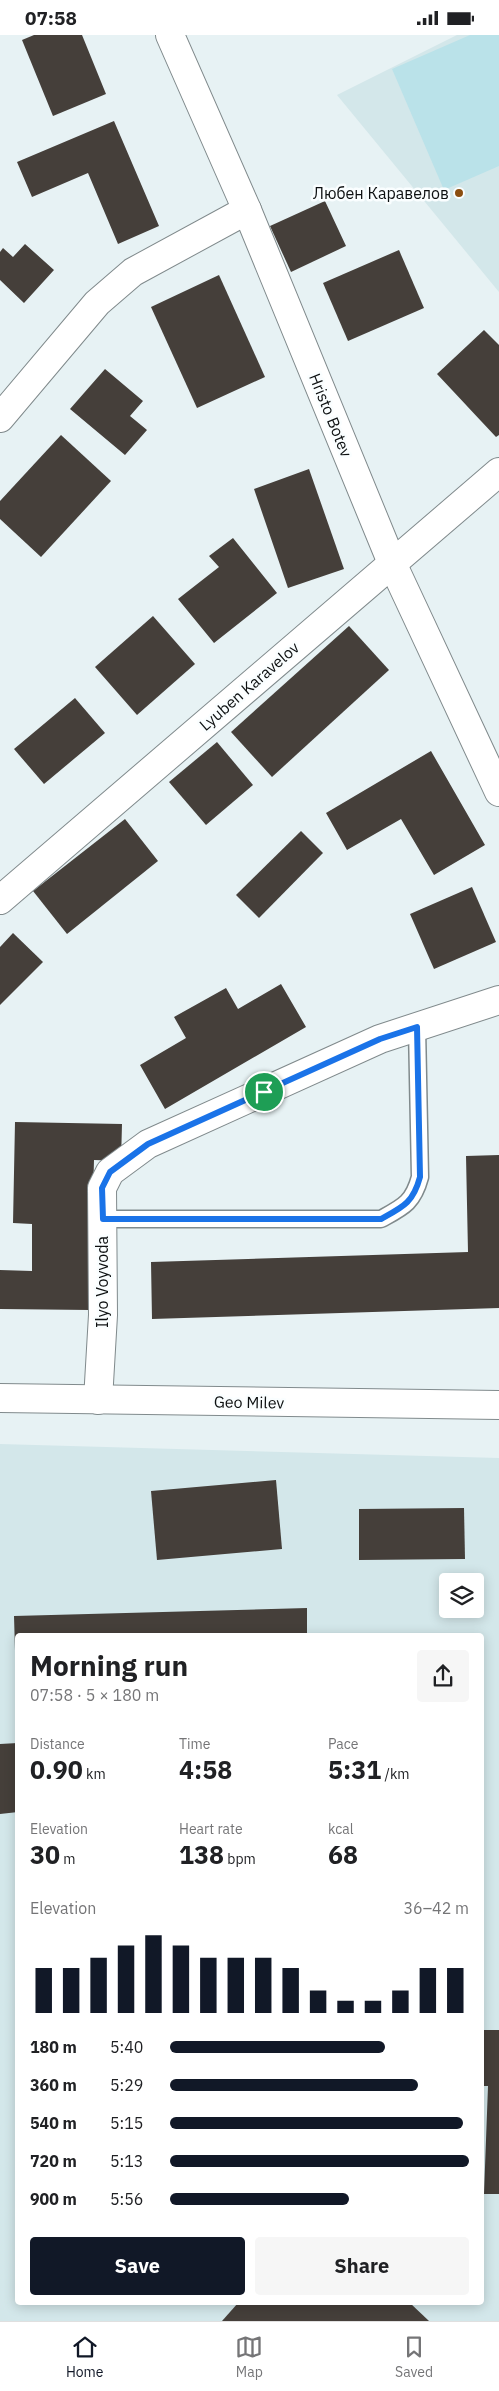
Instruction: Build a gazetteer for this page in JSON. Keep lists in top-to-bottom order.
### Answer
{
  "streets": {
    "street": [
      "Hristo Botev",
      "Lyuben Karavelov",
      "Ilyo Voyvoda",
      "Geo Milev"
    ]
  },
  "crossings": [
    ["Hristo Botev", "Lyuben Karavelov"],
    ["Ilyo Voyvoda", "Geo Milev"]
  ],
  "places": ["Любен Каравелов"],
  "page": {
    "status": "07:58",
    "heading": ["Morning run", "07:58 · 5 × 180 m"],
    "stats": [
      ["Distance", "0.90 km"],
      ["Time", "4:58"],
      ["Pace", "5:31 /km"],
      ["Elevation", "30 m"],
      ["Heart rate", "138 bpm"],
      ["kcal", "68"]
    ],
    "chart": ["Elevation", "36–42 m"],
    "list": [
      {
        "name": "180 m",
        "note": "5:40"
      },
      {
        "name": "360 m",
        "note": "5:29"
      },
      {
        "name": "540 m",
        "note": "5:15"
      },
      {
        "name": "720 m",
        "note": "5:13"
      },
      {
        "name": "900 m",
        "note": "5:56"
      }
    ],
    "buttons": ["Save", "Share"],
    "tabs": ["Home", "Map", "Saved"]
  }
}
